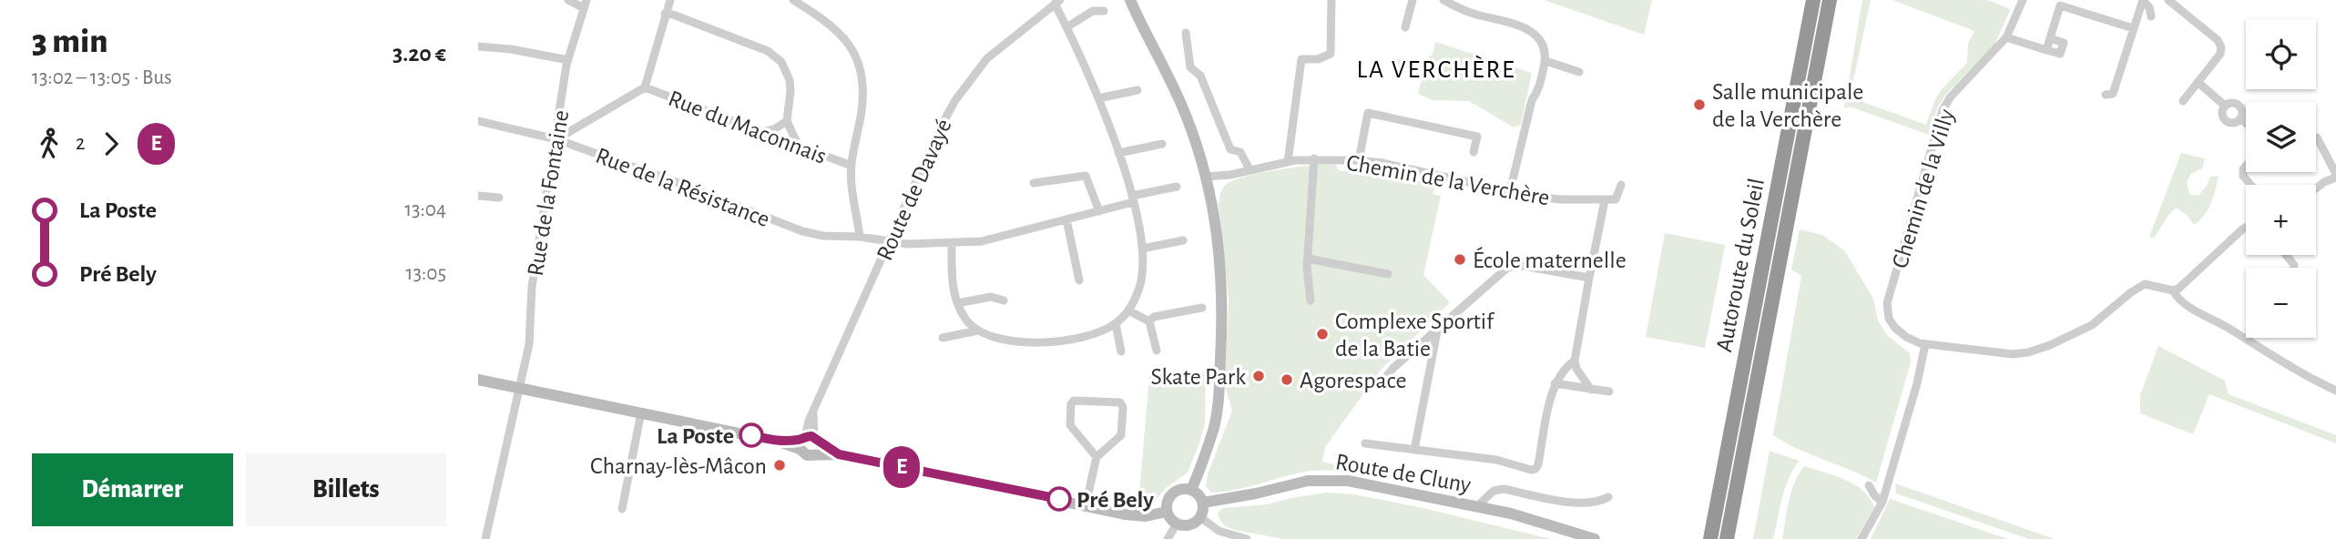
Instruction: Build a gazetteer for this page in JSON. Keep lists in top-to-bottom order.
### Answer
{
  "streets": {
    "highway": ["Autoroute du Soleil"],
    "main road": ["Route de Cluny"],
    "street": [
      "Rue du Maconnais",
      "Chemin de la Verchère",
      "Rue de la Résistance",
      "Chemin de la Villy",
      "Route de Davayé",
      "Rue de la Fontaine"
    ]
  },
  "crossings": [
    ["Rue de la Résistance", "Route de Davayé"],
    ["Rue de la Résistance", "Rue de la Fontaine"]
  ],
  "districts": ["LA VERCHÈRE"],
  "places": [
    "Salle municipale de la Verchère",
    "École maternelle",
    "Complexe Sportif de la Batie",
    "Skate Park",
    "Agorespace",
    "La Poste",
    "Charnay-lès-Mâcon",
    "Pré Bely"
  ],
  "lines": ["bus line E"],
  "page": {
    "heading": ["3 min", "13:02 – 13:05 · Bus", "3.20 €"],
    "on_map": "E",
    "map_buttons": ["+", "−"],
    "legs": ["2", "E"],
    "list": [
      {
        "name": "La Poste",
        "value": "13:04"
      },
      {
        "name": "Pré Bely",
        "value": "13:05"
      }
    ],
    "buttons": ["Démarrer", "Billets"]
  }
}
